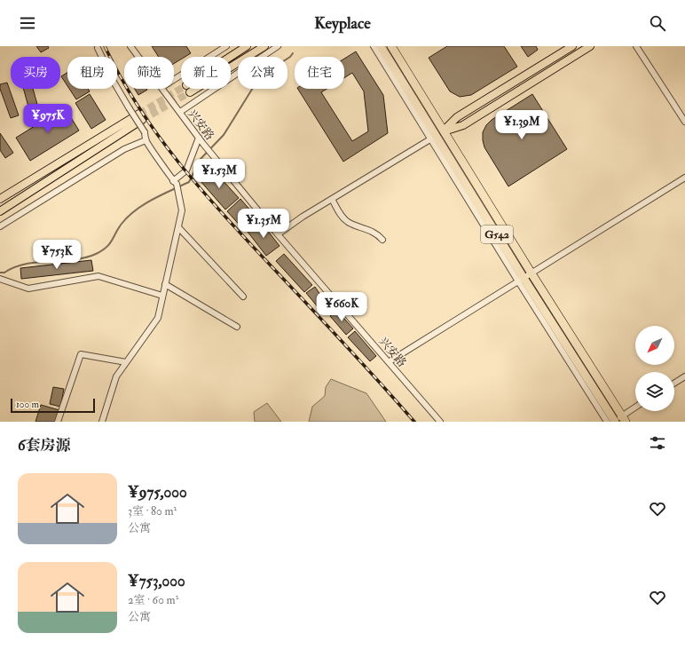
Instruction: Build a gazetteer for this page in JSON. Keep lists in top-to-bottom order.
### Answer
{
  "streets": {
    "highway": ["G542"],
    "street": ["兴安路"]
  },
  "scale_bar": "100 m",
  "north": "bottom left",
  "page": {
    "header": "Keyplace",
    "chip": [
      "买房",
      "租房",
      "筛选",
      "新上",
      "公寓",
      "住宅"
    ],
    "price": [
      "¥975K",
      "¥1.39M",
      "¥1.53M",
      "¥1.35M",
      "¥753K",
      "¥660K"
    ],
    "scale": "100 m",
    "heading": "6套房源",
    "list": [
      {
        "name": "¥975,000",
        "note": "3室 · 80 m² · 公寓"
      },
      {
        "name": "¥753,000",
        "note": "2室 · 60 m² · 公寓"
      }
    ]
  }
}
